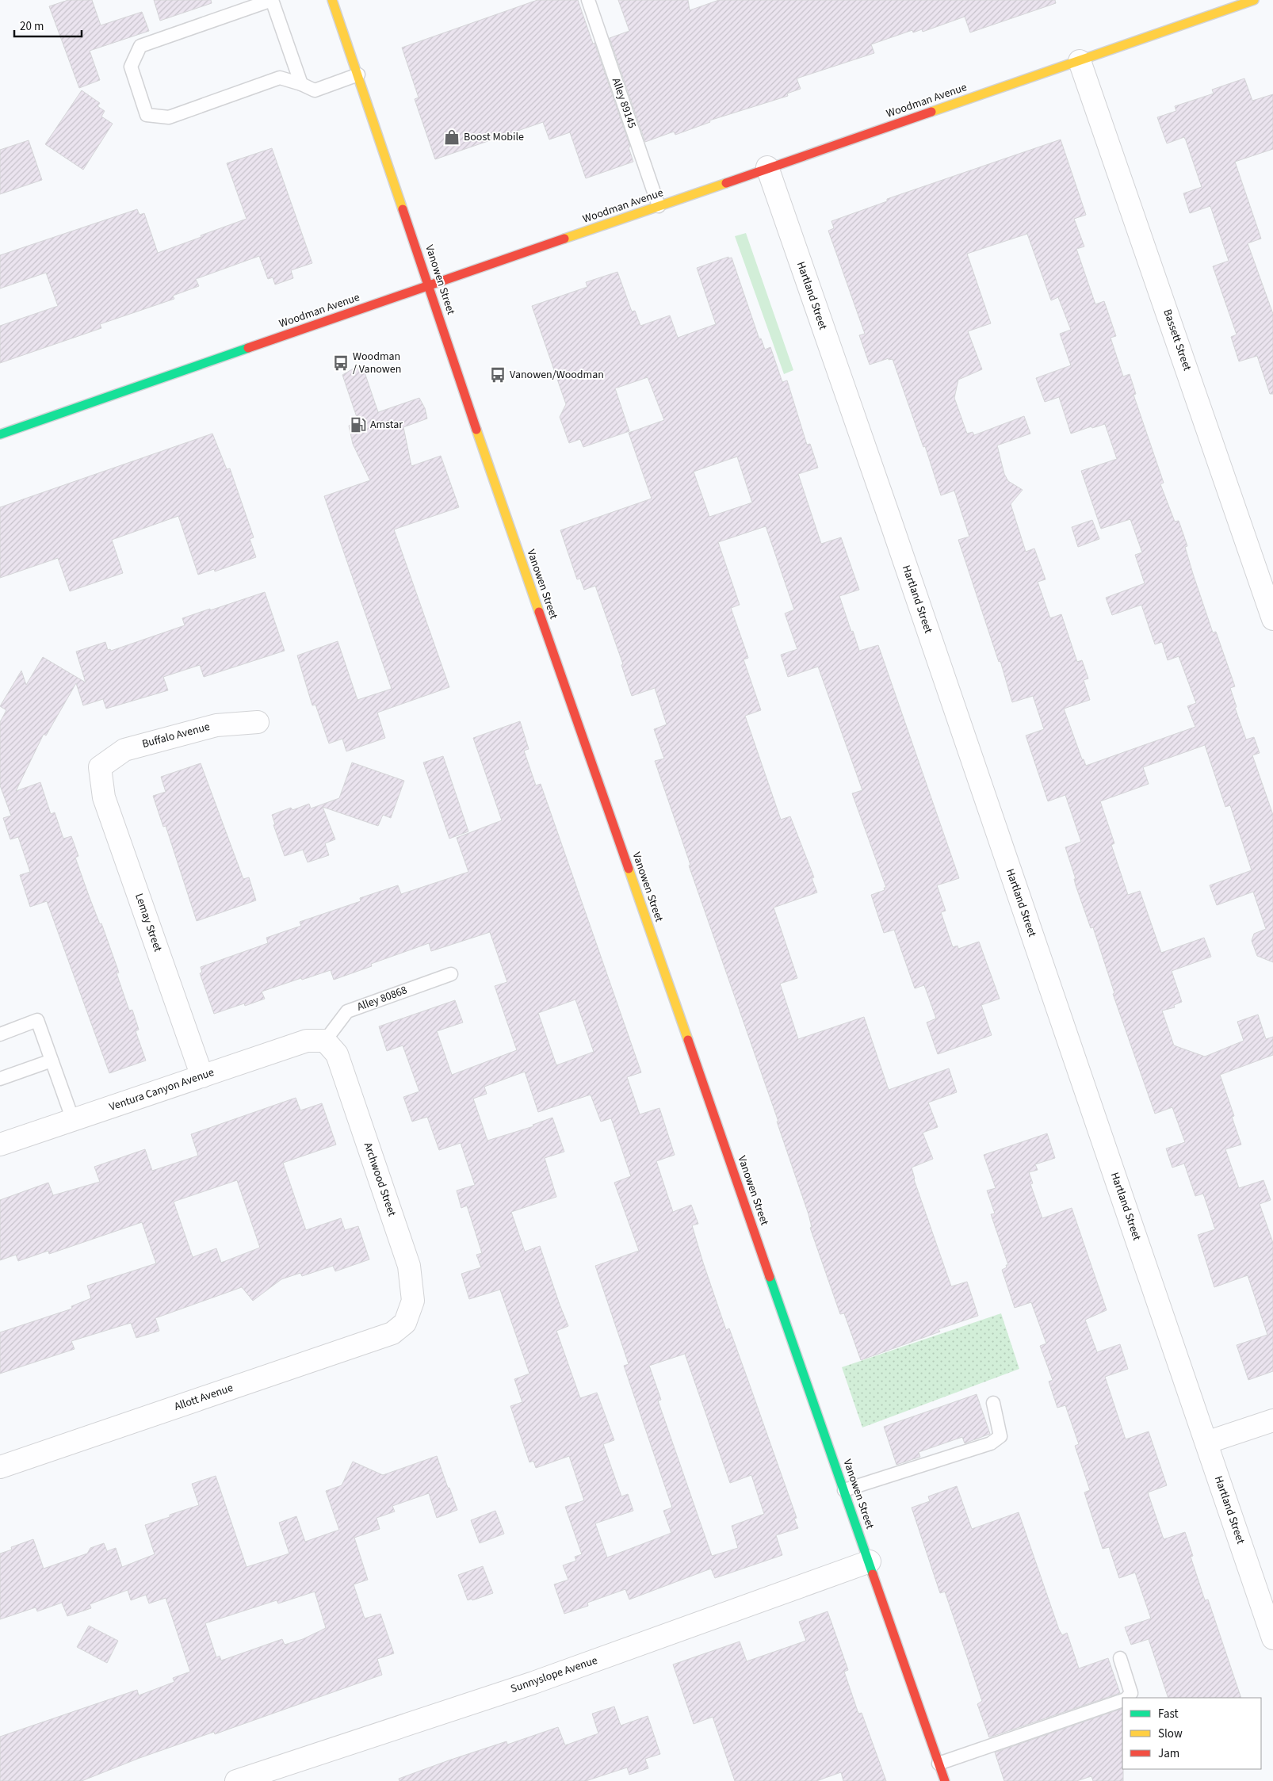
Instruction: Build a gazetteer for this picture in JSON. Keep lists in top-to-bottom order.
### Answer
{
  "streets": {
    "main road": ["Woodman Avenue", "Vanowen Street"],
    "street": [
      "Hartland Street",
      "Bassett Street",
      "Buffalo Avenue",
      "Lemay Street",
      "Ventura Canyon Avenue",
      "Archwood Street",
      "Allott Avenue",
      "Sunnyslope Avenue"
    ],
    "lane": ["Alley 89145", "Alley 80868"]
  },
  "crossings": [
    ["Woodman Avenue", "Alley 89145"],
    ["Woodman Avenue", "Vanowen Street"],
    ["Woodman Avenue", "Hartland Street"],
    ["Woodman Avenue", "Bassett Street"],
    ["Vanowen Street", "Sunnyslope Avenue"],
    ["Buffalo Avenue", "Lemay Street"],
    ["Lemay Street", "Ventura Canyon Avenue"],
    ["Alley 80868", "Ventura Canyon Avenue"],
    ["Alley 80868", "Archwood Street"],
    ["Ventura Canyon Avenue", "Archwood Street"],
    ["Archwood Street", "Allott Avenue"]
  ],
  "places": {
    "shop": ["Boost Mobile"],
    "bus stop": ["Woodman / Vanowen", "Vanowen/Woodman"],
    "fuel station": ["Amstar"]
  },
  "legend": ["Fast", "Slow", "Jam"],
  "scale_bar": "20 m"
}
